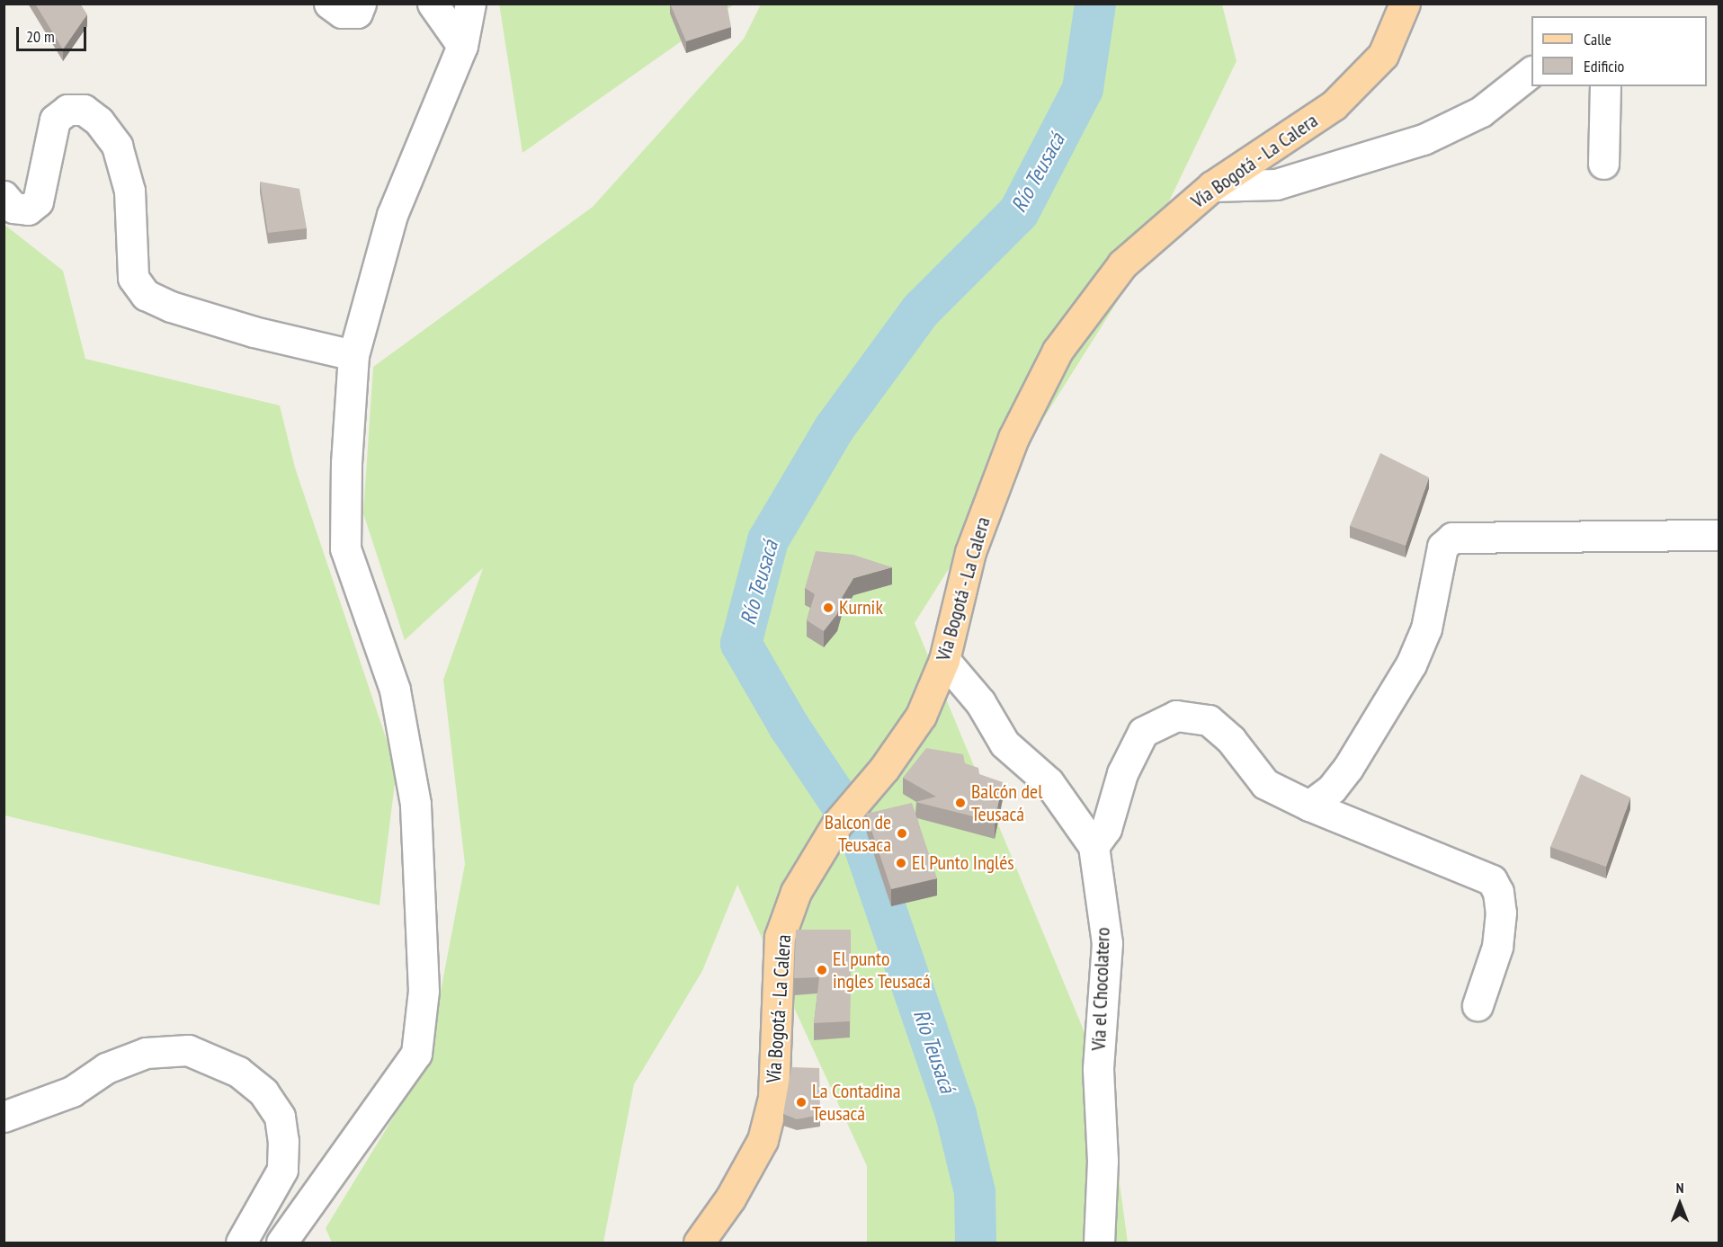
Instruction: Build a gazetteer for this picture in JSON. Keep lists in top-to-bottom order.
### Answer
{
  "streets": {
    "main road": ["Vía Bogotá - La Calera"],
    "street": ["Vía el Chocolatero"]
  },
  "crossings": [
    ["Vía Bogotá - La Calera", "Vía el Chocolatero"]
  ],
  "water": ["Río Teusacá"],
  "places": [
    "Kurnik",
    "Balcón del Teusacá",
    "Balcon de Teusaca",
    "El Punto Inglés",
    "El punto ingles Teusacá",
    "La Contadina Teusacá"
  ],
  "legend": ["Calle", "Edificio"],
  "scale_bar": "20 m",
  "north": "top"
}
